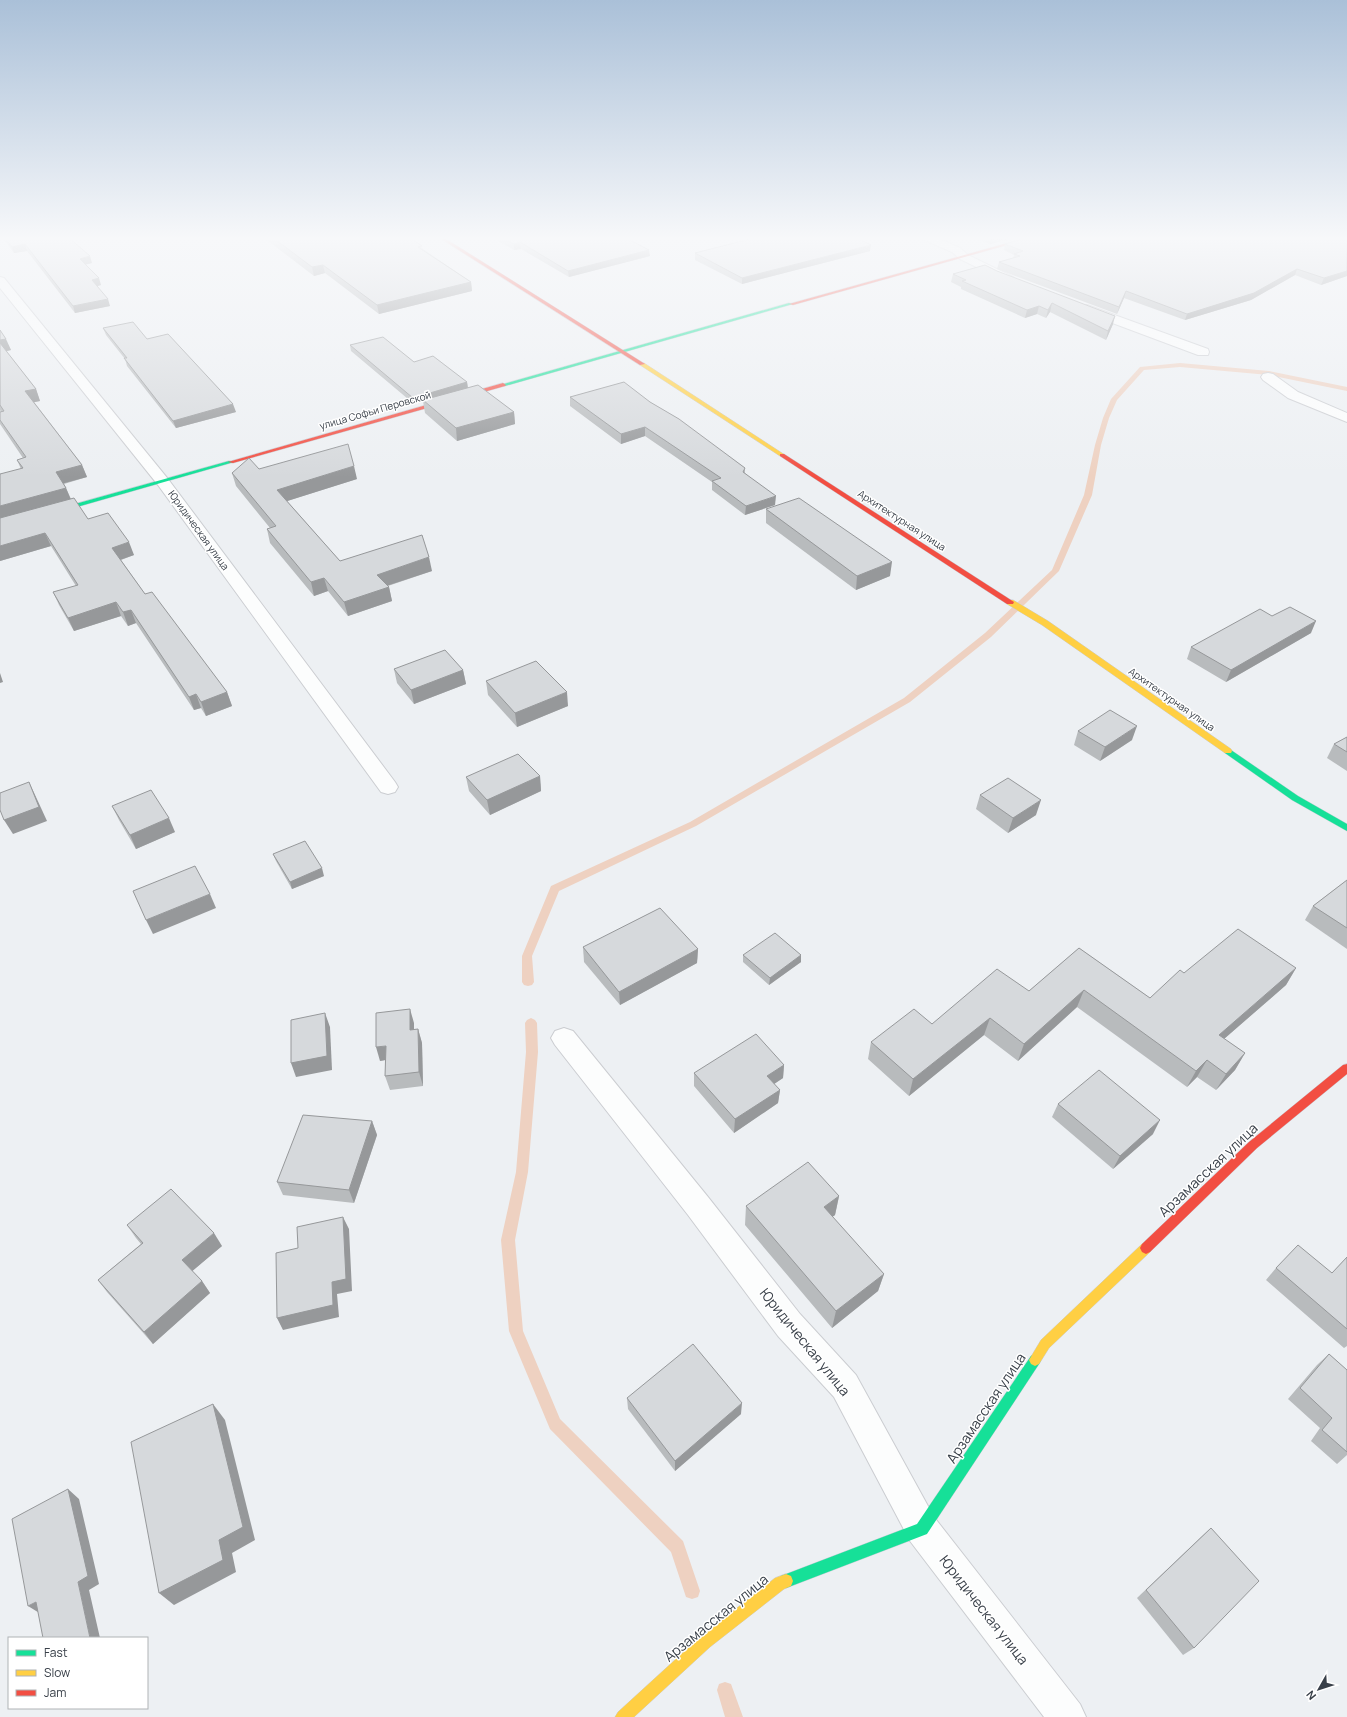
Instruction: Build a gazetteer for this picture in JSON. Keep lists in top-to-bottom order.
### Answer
{
  "streets": {
    "street": [
      "улица Софьи Перовской",
      "Архитектурная улица",
      "Юридическая улица",
      "Арзамасская улица"
    ]
  },
  "crossings": [
    ["улица Софьи Перовской", "Архитектурная улица"],
    ["улица Софьи Перовской", "Юридическая улица"],
    ["Юридическая улица", "Арзамасская улица"]
  ],
  "legend": ["Fast", "Slow", "Jam"],
  "north": "bottom left"
}
